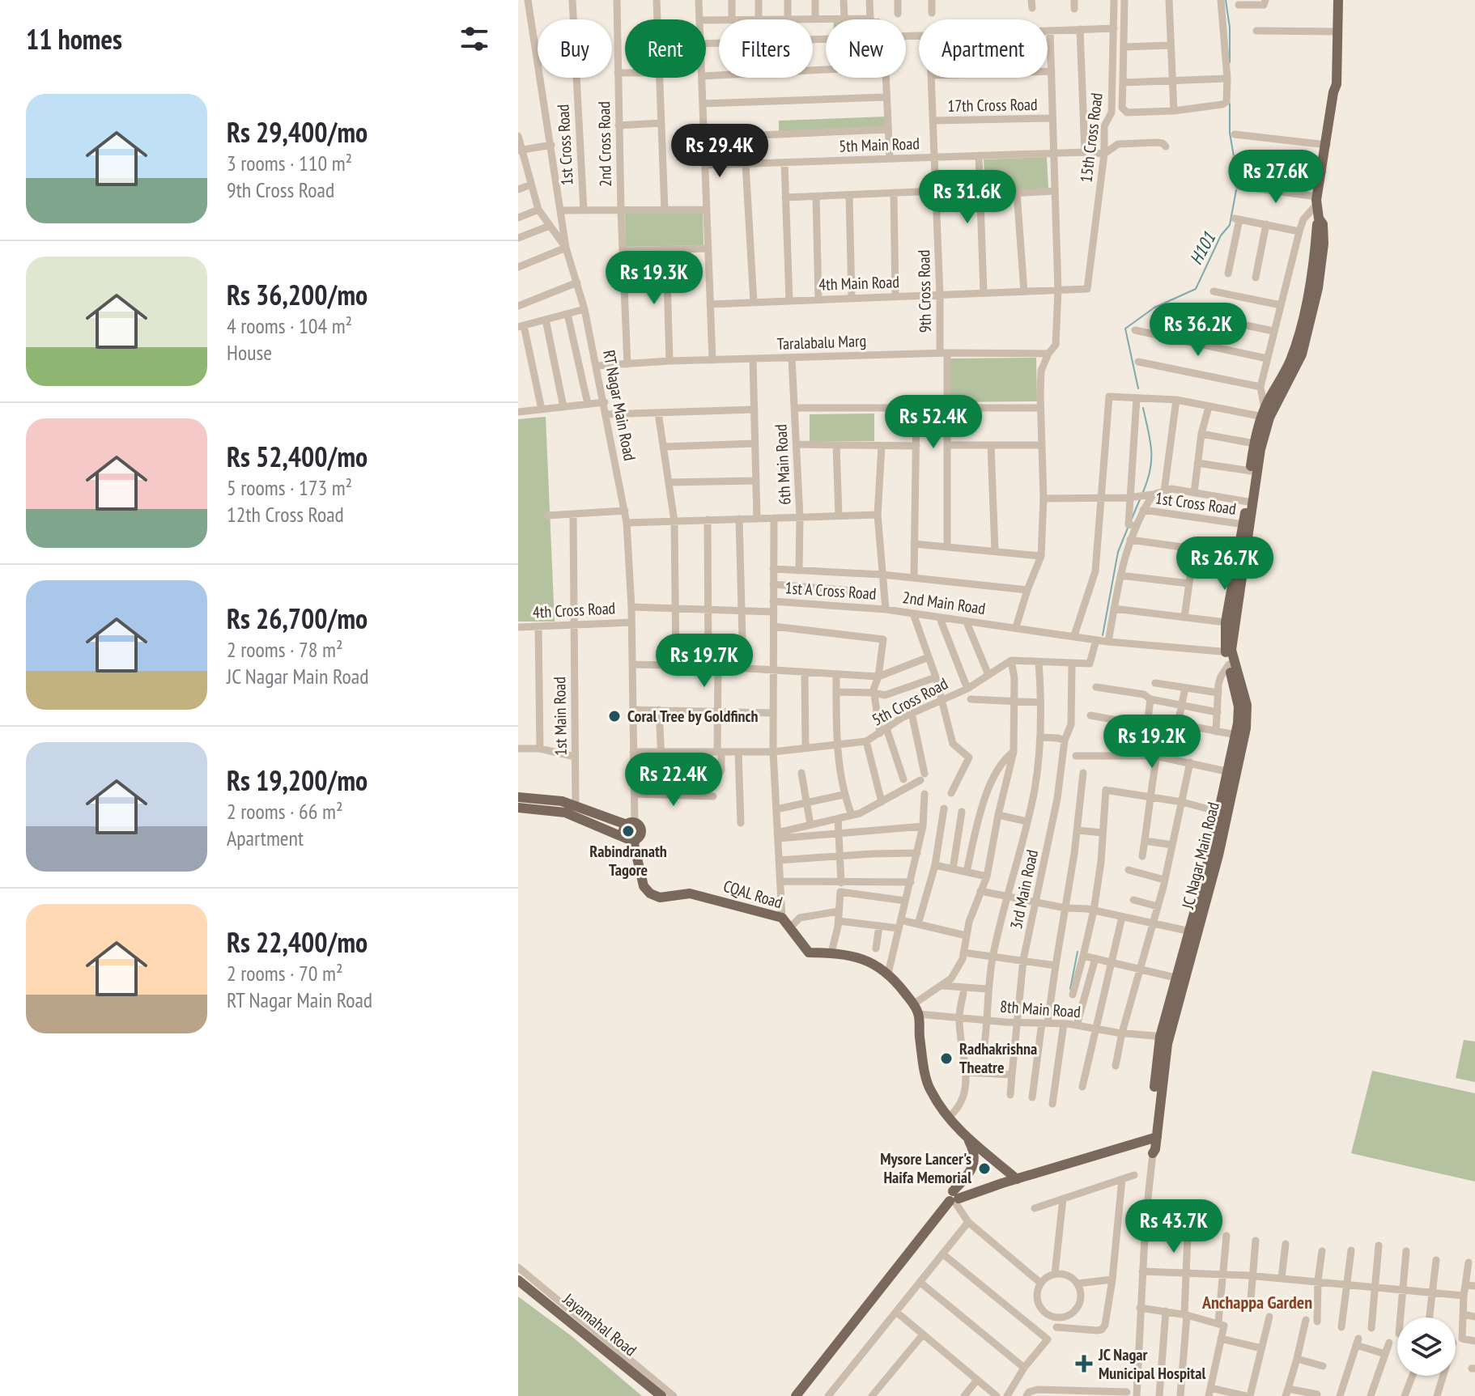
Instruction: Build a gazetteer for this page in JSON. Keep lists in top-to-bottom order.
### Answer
{
  "streets": {
    "main road": ["JC Nagar Main Road", "CQAL Road", "Jayamahal Road"],
    "street": [
      "17th Cross Road",
      "15th Cross Road",
      "2nd Cross Road",
      "1st Cross Road",
      "5th Main Road",
      "4th Main Road",
      "9th Cross Road",
      "Taralabalu Marg",
      "RT Nagar Main Road",
      "6th Main Road",
      "1st A Cross Road",
      "2nd Main Road",
      "4th Cross Road",
      "5th Cross Road",
      "1st Main Road",
      "3rd Main Road",
      "8th Main Road"
    ]
  },
  "crossings": [
    ["17th Cross Road", "9th Cross Road"],
    ["15th Cross Road", "5th Main Road"],
    ["15th Cross Road", "4th Main Road"],
    ["1st Cross Road", "JC Nagar Main Road"],
    ["5th Main Road", "9th Cross Road"],
    ["4th Main Road", "9th Cross Road"],
    ["9th Cross Road", "Taralabalu Marg"],
    ["Taralabalu Marg", "RT Nagar Main Road"],
    ["Taralabalu Marg", "6th Main Road"],
    ["RT Nagar Main Road", "4th Cross Road"],
    ["RT Nagar Main Road", "5th Cross Road"],
    ["RT Nagar Main Road", "CQAL Road"],
    ["1st A Cross Road", "2nd Main Road"],
    ["2nd Main Road", "JC Nagar Main Road"],
    ["4th Cross Road", "1st Main Road"],
    ["JC Nagar Main Road", "8th Main Road"],
    ["3rd Main Road", "8th Main Road"],
    ["CQAL Road", "8th Main Road"]
  ],
  "districts": ["Anchappa Garden"],
  "water": ["H101"],
  "places": {
    "other": [
      "Coral Tree by Goldfinch",
      "Rabindranath Tagore",
      "Radhakrishna Theatre",
      "Mysore Lancer's Haifa Memorial"
    ],
    "health": ["JC Nagar Municipal Hospital"]
  },
  "page": {
    "heading": "11 homes",
    "chip": [
      "Buy",
      "Rent",
      "Filters",
      "New",
      "Apartment"
    ],
    "list": [
      {
        "name": "Rs 29,400/mo",
        "note": "3 rooms · 110 m² · 9th Cross Road"
      },
      {
        "name": "Rs 36,200/mo",
        "note": "4 rooms · 104 m² · House"
      },
      {
        "name": "Rs 52,400/mo",
        "note": "5 rooms · 173 m² · 12th Cross Road"
      },
      {
        "name": "Rs 26,700/mo",
        "note": "2 rooms · 78 m² · JC Nagar Main Road"
      },
      {
        "name": "Rs 19,200/mo",
        "note": "2 rooms · 66 m² · Apartment"
      },
      {
        "name": "Rs 22,400/mo",
        "note": "2 rooms · 70 m² · RT Nagar Main Road"
      }
    ],
    "price": [
      "Rs 29.4K",
      "Rs 27.6K",
      "Rs 31.6K",
      "Rs 19.3K",
      "Rs 36.2K",
      "Rs 52.4K",
      "Rs 26.7K",
      "Rs 19.7K",
      "Rs 19.2K",
      "Rs 22.4K",
      "Rs 43.7K"
    ]
  }
}
